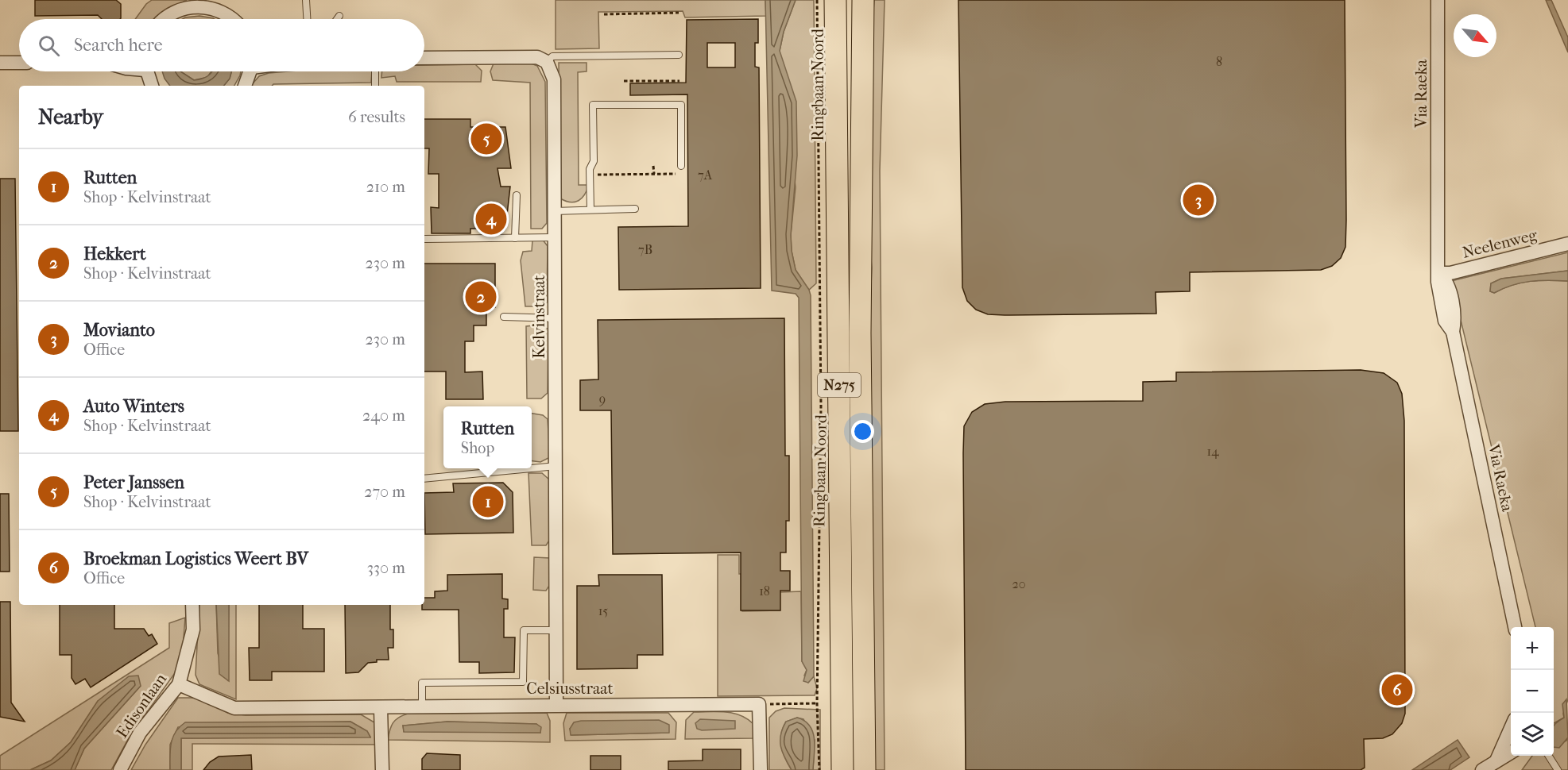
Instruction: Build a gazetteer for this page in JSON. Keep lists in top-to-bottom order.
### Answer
{
  "streets": {
    "main road": ["Ringbaan Noord", "N275"],
    "street": [
      "Via Raeka",
      "Neelenweg",
      "Kelvinstraat",
      "Celsiusstraat",
      "Edisonlaan"
    ]
  },
  "crossings": [
    ["Via Raeka", "Neelenweg"],
    ["Kelvinstraat", "Celsiusstraat"],
    ["Celsiusstraat", "Edisonlaan"]
  ],
  "house_numbers": [
    "8",
    "7A",
    "7B",
    "9",
    "14",
    "20",
    "18",
    "15"
  ],
  "north": "bottom right",
  "page": {
    "search": "Search here",
    "heading": ["Nearby", "6 results"],
    "pins": [
      "5",
      "3",
      "4",
      "2",
      "1",
      "6"
    ],
    "list": [
      {
        "mark": "1",
        "name": "Rutten",
        "note": "Shop · Kelvinstraat",
        "value": "210 m"
      },
      {
        "mark": "2",
        "name": "Hekkert",
        "note": "Shop · Kelvinstraat",
        "value": "230 m"
      },
      {
        "mark": "3",
        "name": "Movianto",
        "note": "Office",
        "value": "230 m"
      },
      {
        "mark": "4",
        "name": "Auto Winters",
        "note": "Shop · Kelvinstraat",
        "value": "240 m"
      },
      {
        "mark": "5",
        "name": "Peter Janssen",
        "note": "Shop · Kelvinstraat",
        "value": "270 m"
      },
      {
        "mark": "6",
        "name": "Broekman Logistics Weert BV",
        "note": "Office",
        "value": "330 m"
      }
    ],
    "popup": ["Rutten", "Shop"],
    "map_buttons": ["+", "−"]
  }
}
